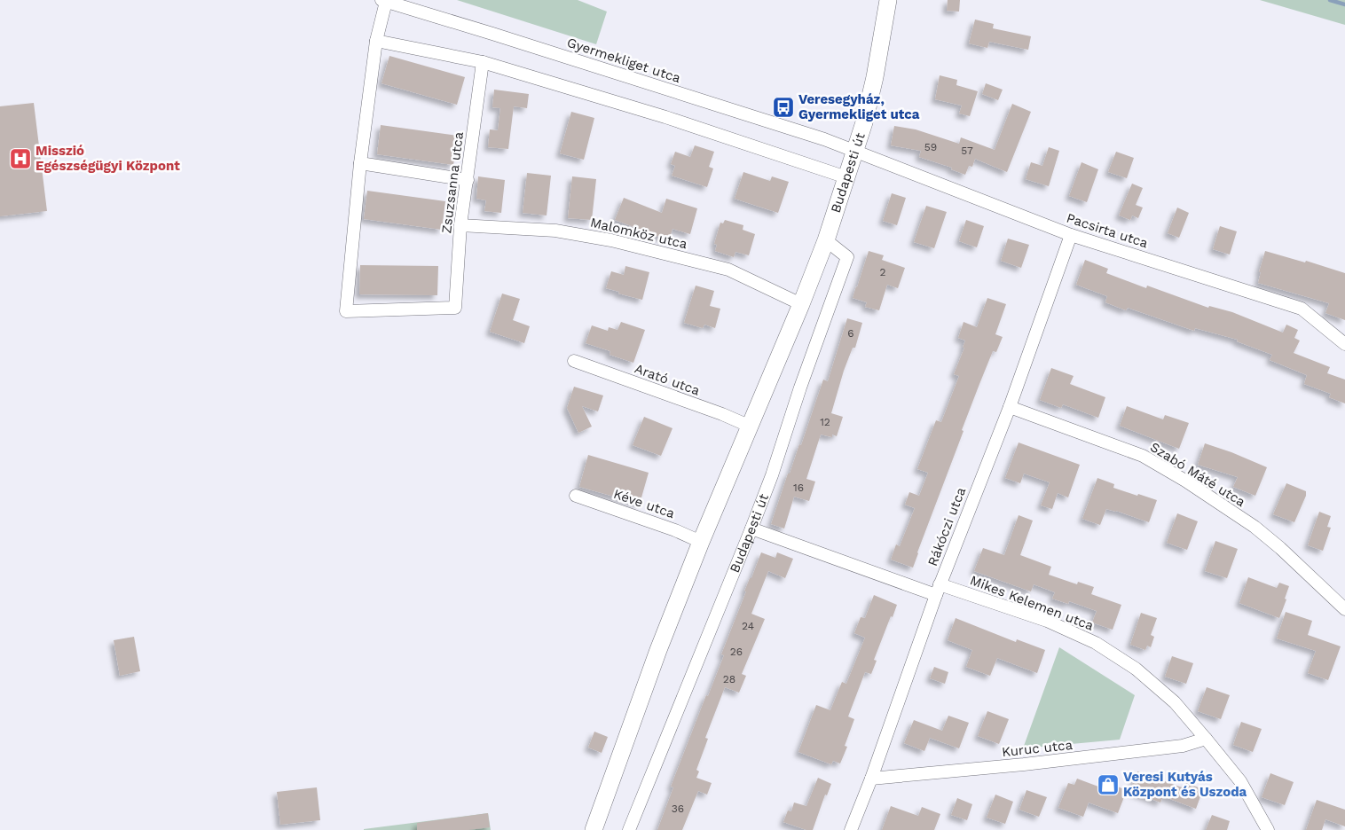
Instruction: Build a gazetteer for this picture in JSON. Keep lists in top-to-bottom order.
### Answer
{
  "streets": {
    "street": [
      "Gyermekliget utca",
      "Budapesti út",
      "Zsuzsanna utca",
      "Pacsirta utca",
      "Malomköz utca",
      "Arató utca",
      "Szabó Máté utca",
      "Kéve utca",
      "Rákóczi utca",
      "Mikes Kelemen utca",
      "Kuruc utca"
    ]
  },
  "crossings": [
    ["Gyermekliget utca", "Budapesti út"],
    ["Gyermekliget utca", "Pacsirta utca"],
    ["Budapesti út", "Pacsirta utca"],
    ["Budapesti út", "Malomköz utca"],
    ["Budapesti út", "Arató utca"],
    ["Budapesti út", "Kéve utca"],
    ["Budapesti út", "Mikes Kelemen utca"],
    ["Zsuzsanna utca", "Malomköz utca"],
    ["Pacsirta utca", "Rákóczi utca"],
    ["Szabó Máté utca", "Rákóczi utca"],
    ["Rákóczi utca", "Mikes Kelemen utca"],
    ["Rákóczi utca", "Kuruc utca"],
    ["Mikes Kelemen utca", "Kuruc utca"]
  ],
  "places": {
    "bus stop": ["Veresegyház, Gyermekliget utca"],
    "hospital": ["Misszió Egészségügyi Központ"],
    "shop": ["Veresi Kutyás Központ és Uszoda"]
  },
  "house_numbers": [
    "59",
    "57",
    "2",
    "6",
    "12",
    "16",
    "24",
    "26",
    "28",
    "36"
  ]
}
